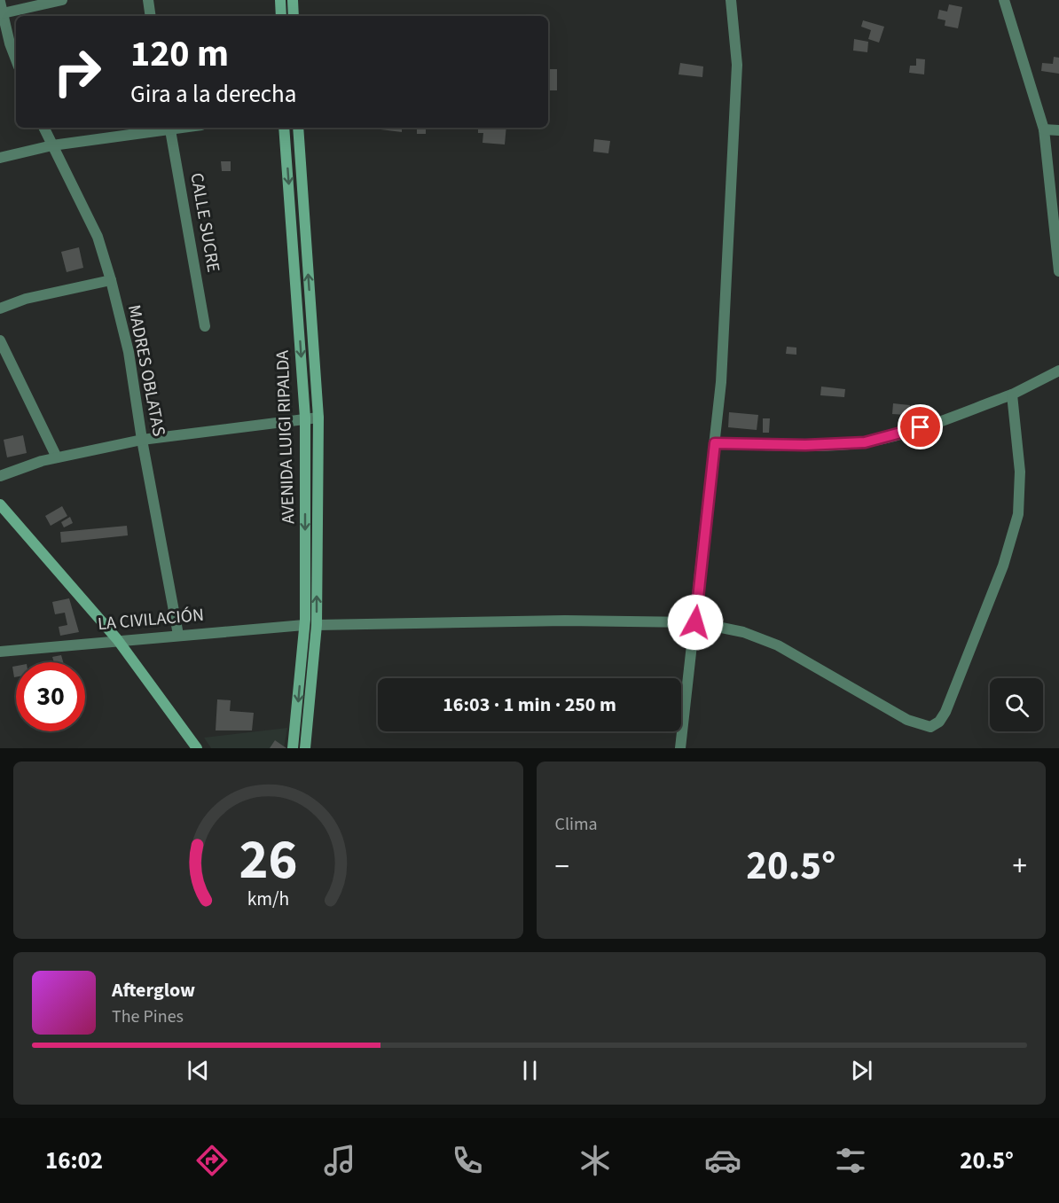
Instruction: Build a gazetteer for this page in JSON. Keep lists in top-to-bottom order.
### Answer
{
  "streets": {
    "street": [
      "CALLE SUCRE",
      "MADRES OBLATAS",
      "AVENIDA LUIGI RIPALDA",
      "LA CIVILACIÓN"
    ]
  },
  "crossings": [
    ["MADRES OBLATAS", "LA CIVILACIÓN"],
    ["AVENIDA LUIGI RIPALDA", "LA CIVILACIÓN"]
  ],
  "page": {
    "turn": ["120 m", "Gira a la derecha"],
    "limit": "30",
    "trip": "16:03 · 1 min · 250 m",
    "tile": "Clima",
    "heat": ["−", "20.5°", "+"],
    "song": ["Afterglow", "The Pines"],
    "tabs": ["16:02", "20.5°"],
    "gauge": ["26", "km/h"]
  }
}
